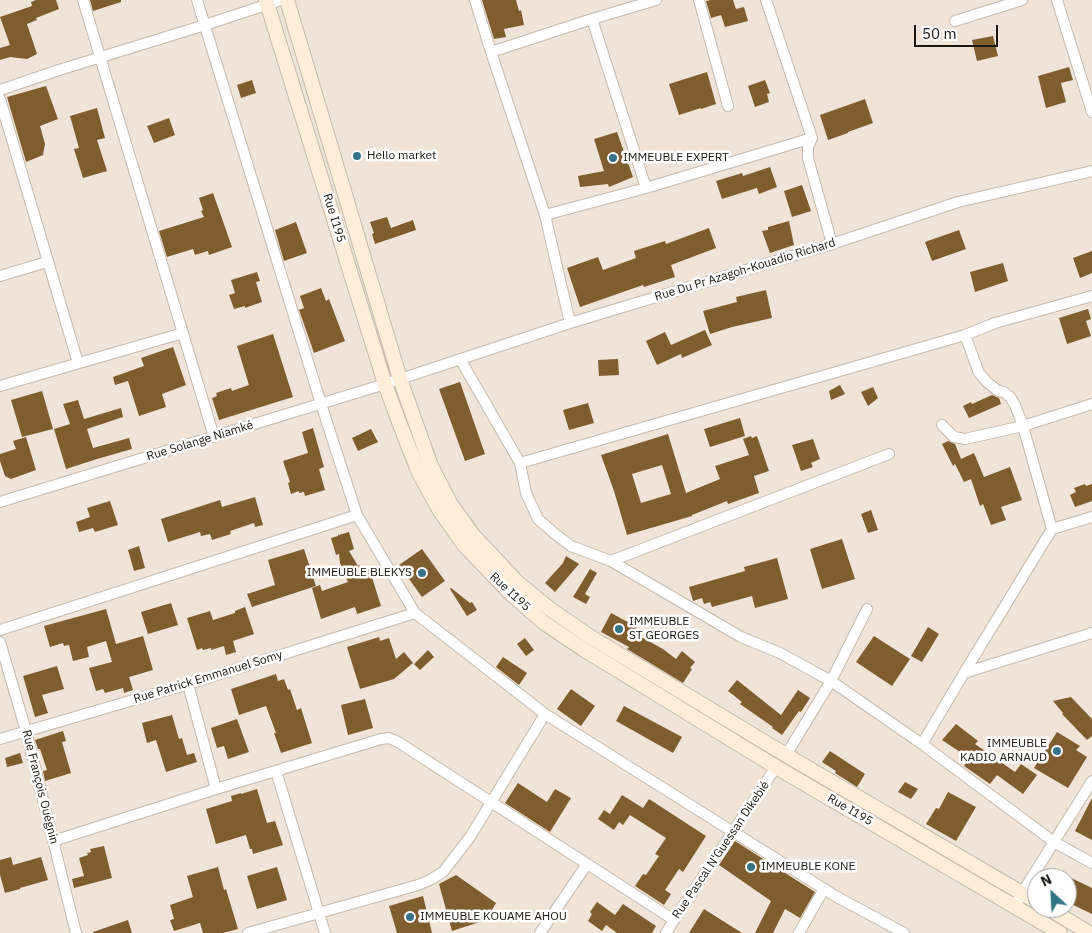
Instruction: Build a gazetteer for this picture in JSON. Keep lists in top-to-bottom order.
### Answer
{
  "streets": {
    "main road": ["Rue I195"],
    "street": [
      "Rue Du Pr Azagoh-Kouadio Richard",
      "Rue Solange Niamké",
      "Rue Patrick Emmanuel Somy",
      "Rue François Ouégnin",
      "Rue Pascal N'Guessan Dikebié"
    ]
  },
  "crossings": [
    ["Rue I195", "Rue Du Pr Azagoh-Kouadio Richard"],
    ["Rue I195", "Rue Solange Niamké"],
    ["Rue I195", "Rue Pascal N'Guessan Dikebié"],
    ["Rue Du Pr Azagoh-Kouadio Richard", "Rue Solange Niamké"],
    ["Rue Patrick Emmanuel Somy", "Rue François Ouégnin"]
  ],
  "places": [
    "Hello market",
    "IMMEUBLE EXPERT",
    "IMMEUBLE BLEKYS",
    "IMMEUBLE ST GEORGES",
    "IMMEUBLE KADIO ARNAUD",
    "IMMEUBLE KONE",
    "IMMEUBLE KOUAME AHOU"
  ],
  "scale_bar": "50 m",
  "north": "top left"
}
